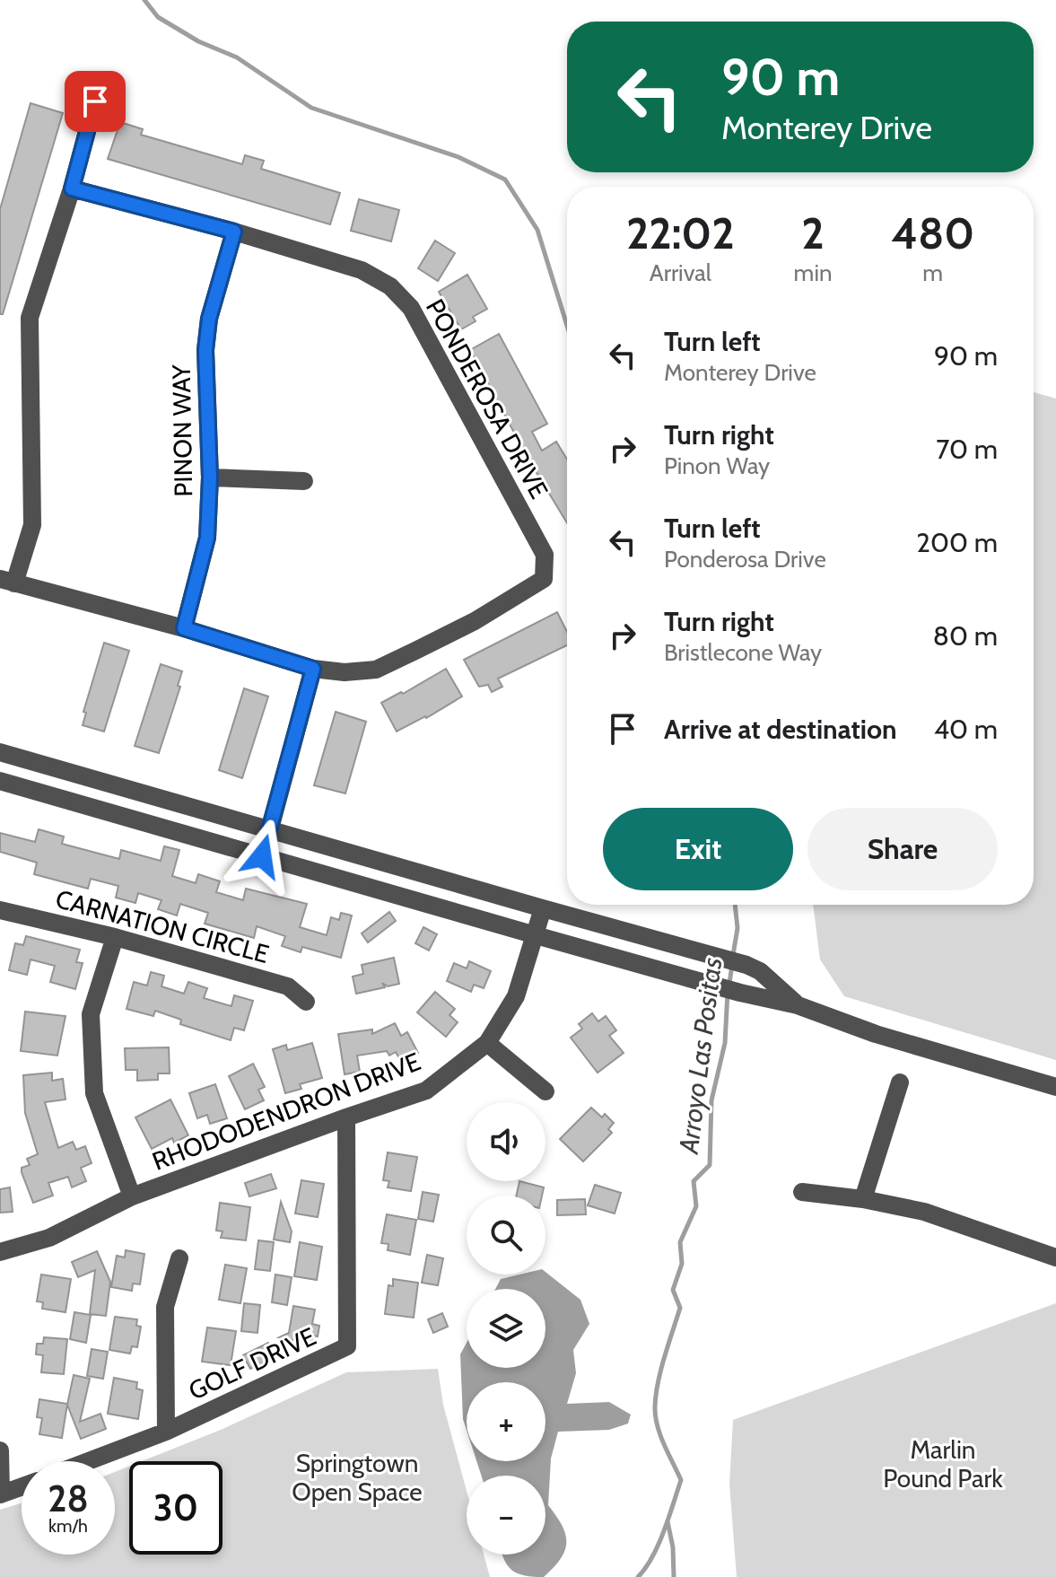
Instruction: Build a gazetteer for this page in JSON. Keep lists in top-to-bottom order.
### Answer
{
  "streets": {
    "street": [
      "PONDEROSA DRIVE",
      "PINON WAY",
      "CARNATION CIRCLE",
      "RHODODENDRON DRIVE",
      "GOLF DRIVE"
    ]
  },
  "crossings": [
    ["PONDEROSA DRIVE", "PINON WAY"],
    ["RHODODENDRON DRIVE", "GOLF DRIVE"]
  ],
  "water": ["Arroyo Las Positas"],
  "parks": ["Marlin Pound Park", "Springtown Open Space"],
  "page": {
    "turn": ["90 m", "Monterey Drive"],
    "eta": [
      "22:02",
      "Arrival",
      "2",
      "min",
      "480",
      "m"
    ],
    "list": [
      {
        "name": "Turn left",
        "note": "Monterey Drive",
        "value": "90 m"
      },
      {
        "name": "Turn right",
        "note": "Pinon Way",
        "value": "70 m"
      },
      {
        "name": "Turn left",
        "note": "Ponderosa Drive",
        "value": "200 m"
      },
      {
        "name": "Turn right",
        "note": "Bristlecone Way",
        "value": "80 m"
      },
      {
        "name": "Arrive at destination",
        "value": "40 m"
      }
    ],
    "buttons": ["Exit", "Share"],
    "map_buttons": ["+", "−"],
    "speed": "28 km/h",
    "limit": "30"
  }
}
